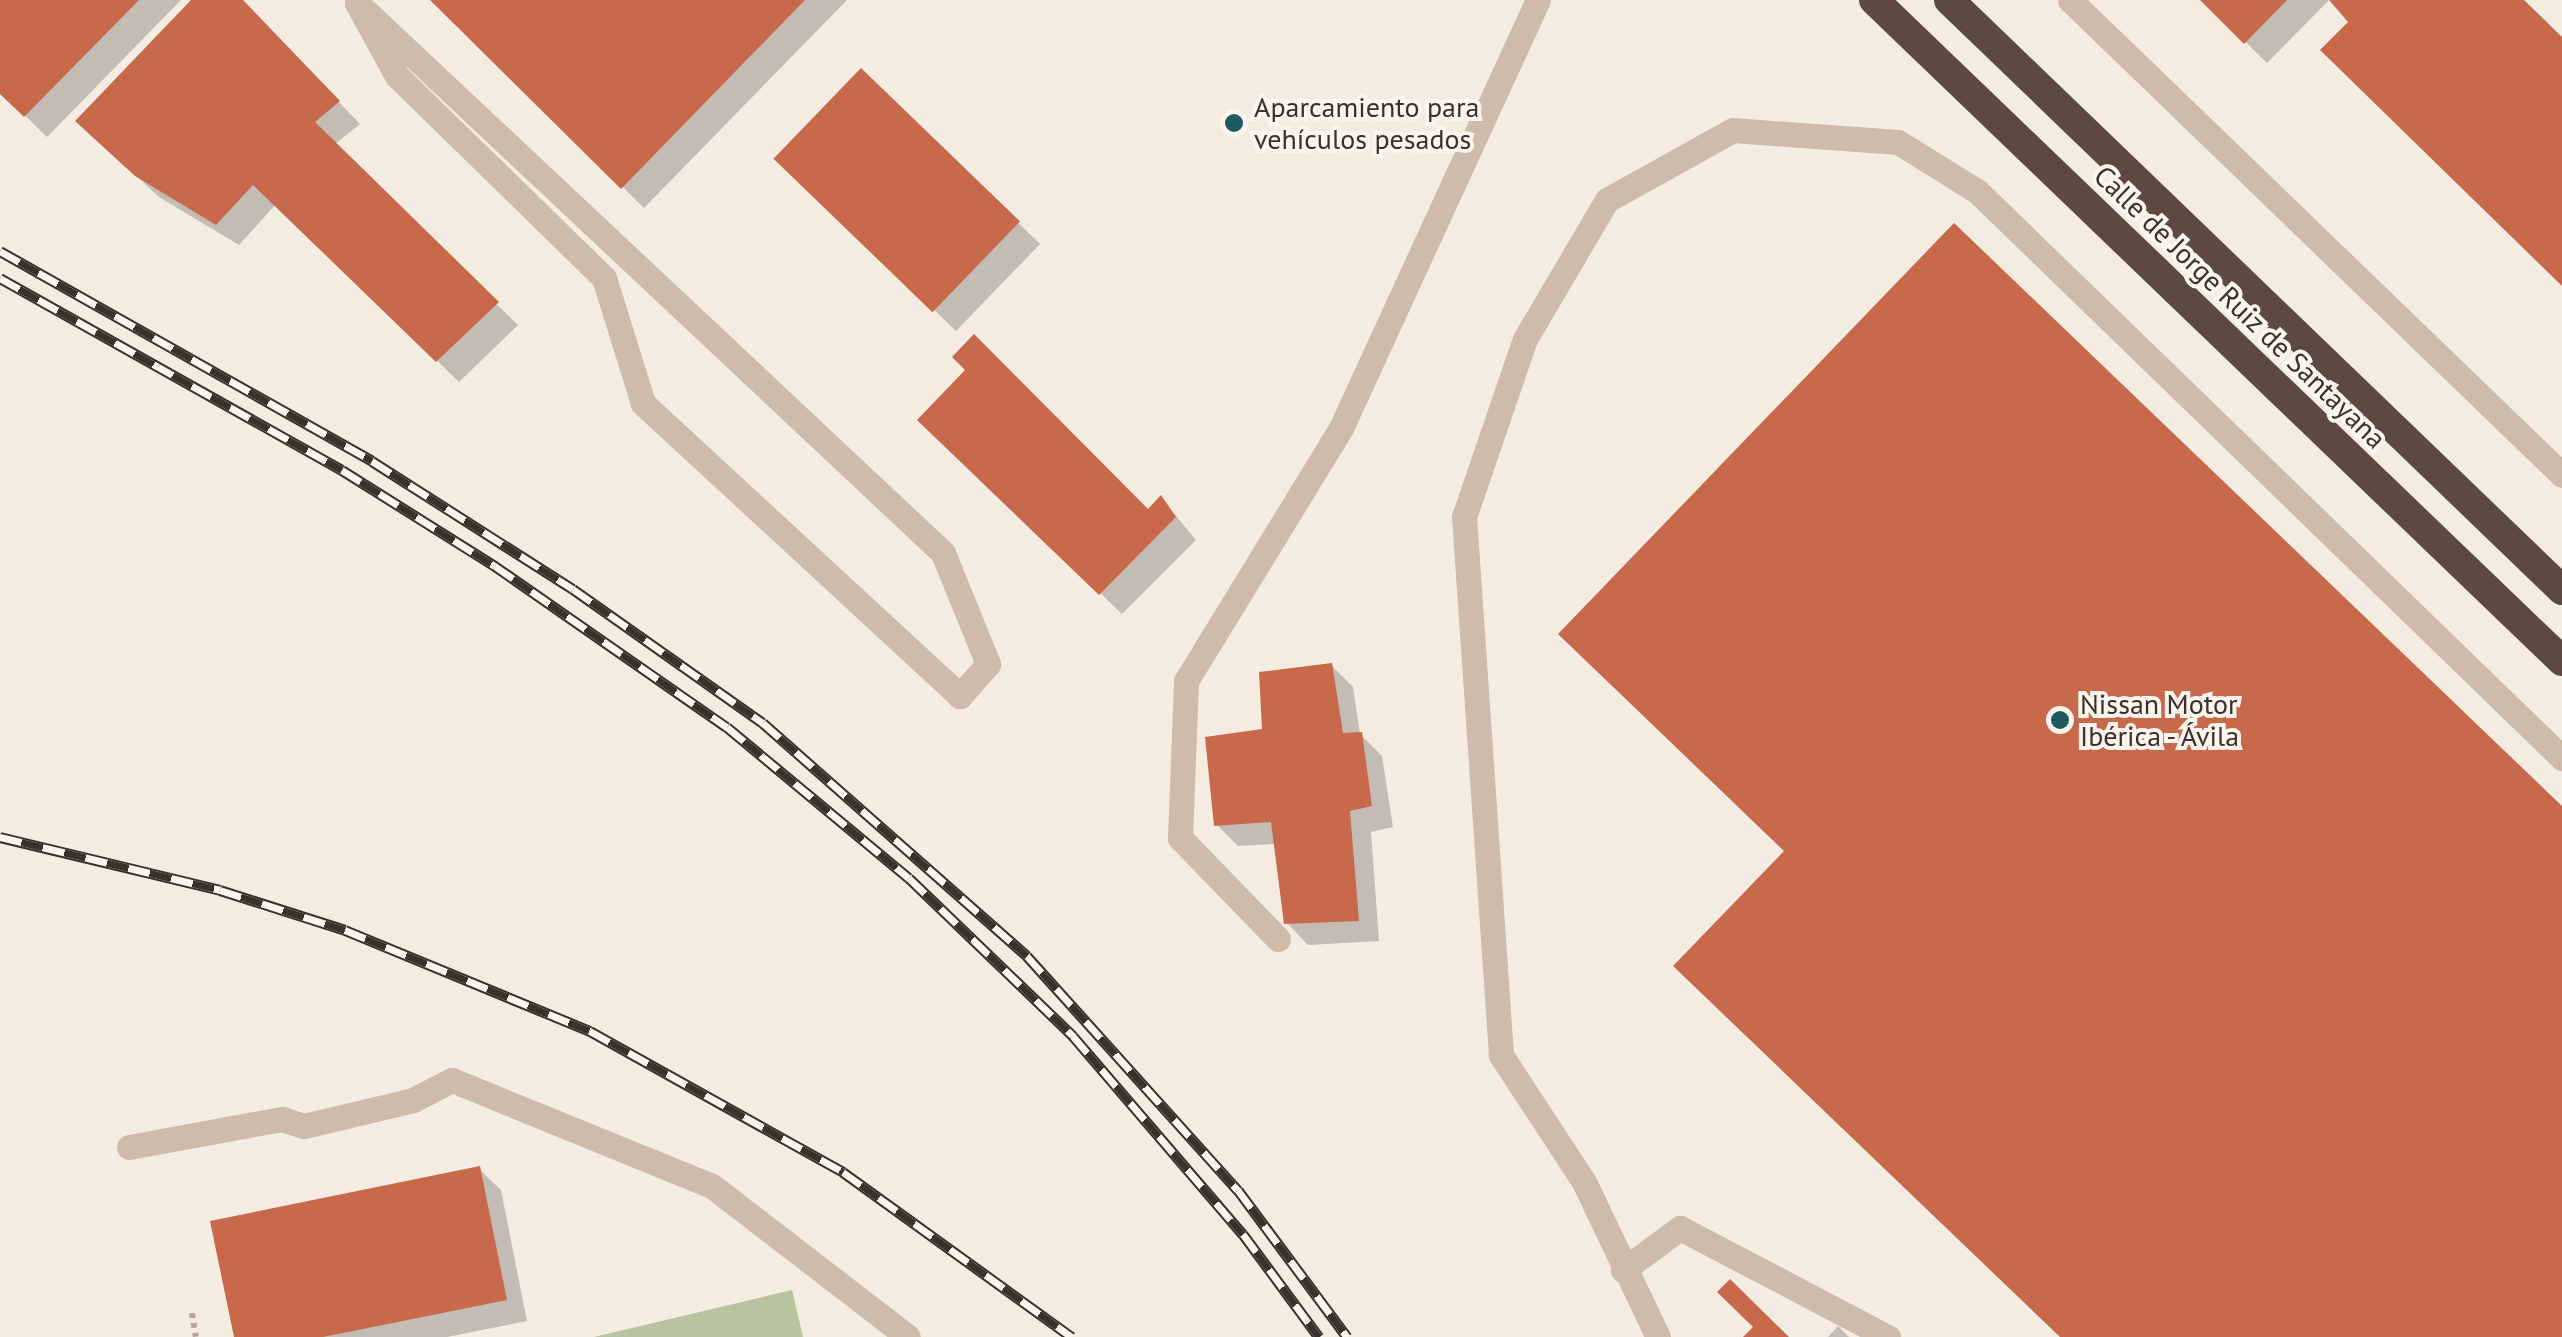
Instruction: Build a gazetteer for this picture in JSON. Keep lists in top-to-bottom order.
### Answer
{
  "streets": {
    "highway": ["Calle de Jorge Ruiz de Santayana"]
  },
  "places": ["Aparcamiento para vehículos pesados", "Nissan Motor Ibérica - Ávila"]
}
